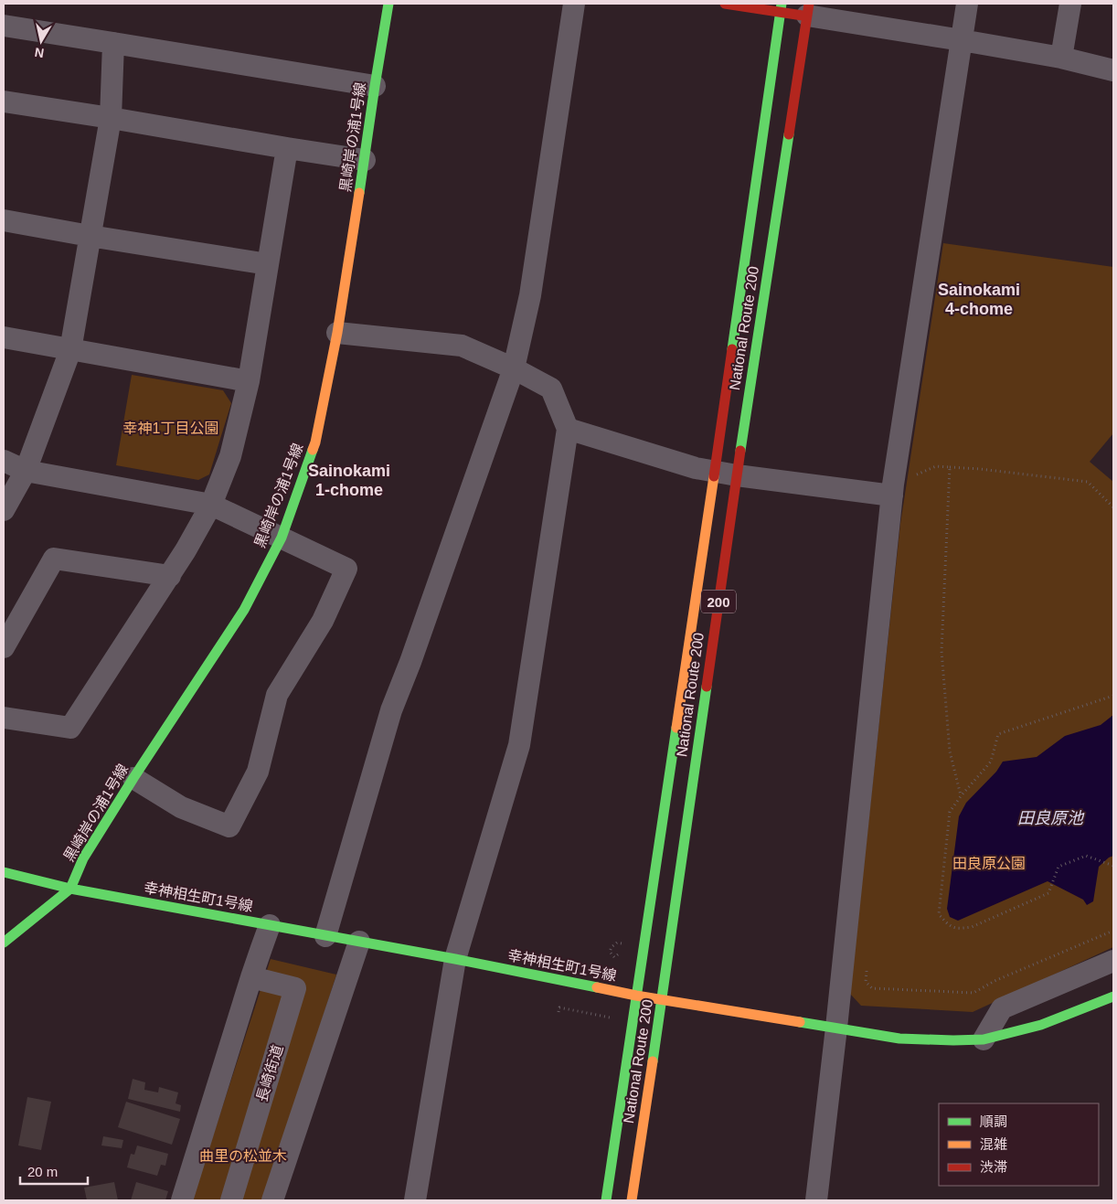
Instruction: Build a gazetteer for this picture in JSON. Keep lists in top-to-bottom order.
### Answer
{
  "streets": {
    "main road": [
      "黒崎岸の浦1号線",
      "National Route 200",
      "200",
      "幸神相生町1号線"
    ],
    "street": ["長崎街道"]
  },
  "crossings": [
    ["黒崎岸の浦1号線", "幸神相生町1号線"],
    ["National Route 200", "幸神相生町1号線"]
  ],
  "districts": ["Sainokami 4-chome", "Sainokami 1-chome"],
  "water": ["田良原池"],
  "parks": ["幸神1丁目公園", "田良原公園", "曲里の松並木"],
  "legend": ["順調", "混雑", "渋滞"],
  "scale_bar": "20 m",
  "north": "bottom"
}
